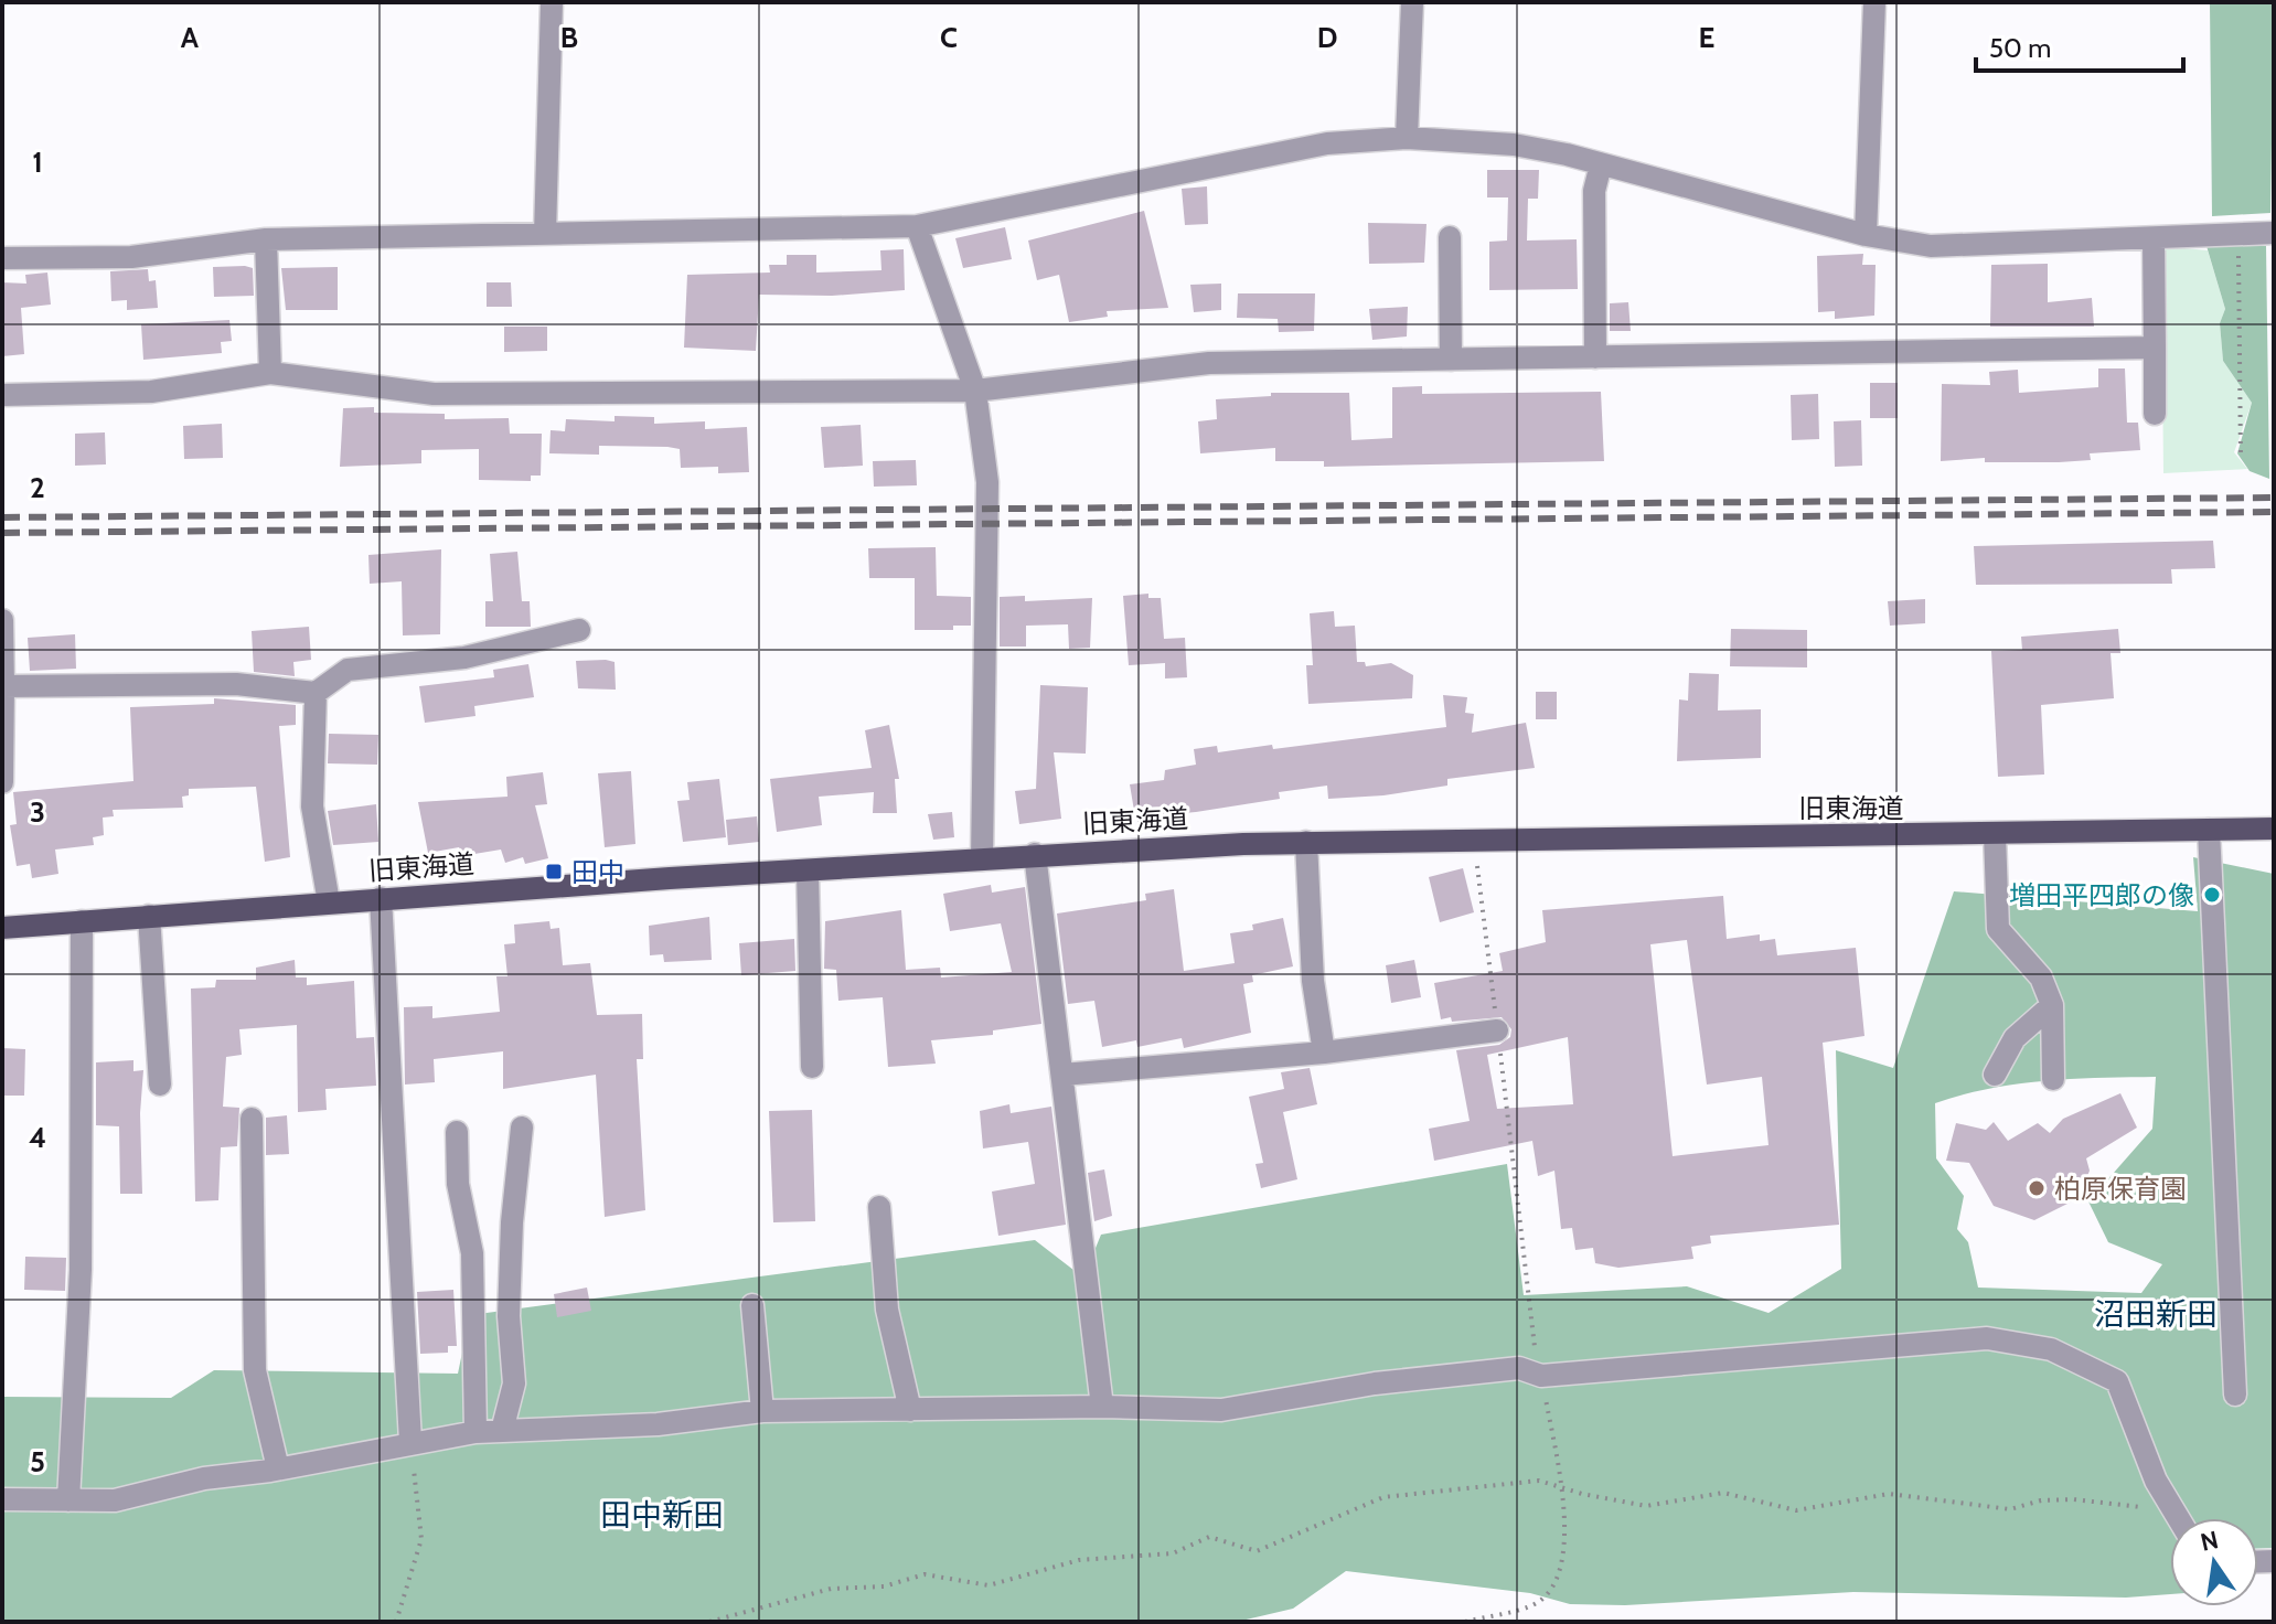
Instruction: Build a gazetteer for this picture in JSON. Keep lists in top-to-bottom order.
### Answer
{
  "streets": {
    "main road": ["旧東海道"]
  },
  "districts": ["沼田新田", "田中新田"],
  "places": {
    "transit": ["田中"],
    "other": ["増田平四郎の像", "柏原保育園"]
  },
  "scale_bar": "50 m",
  "north": "top",
  "grid": {
    "columns": [
      "A",
      "B",
      "C",
      "D",
      "E"
    ],
    "rows": [
      "1",
      "2",
      "3",
      "4",
      "5"
    ]
  }
}
